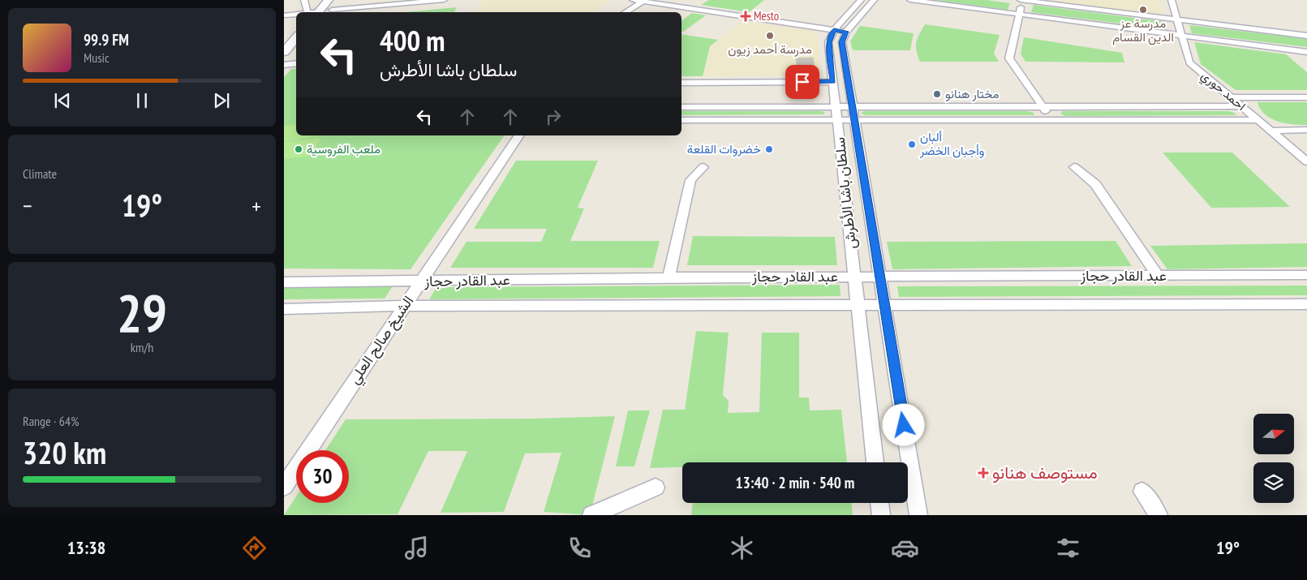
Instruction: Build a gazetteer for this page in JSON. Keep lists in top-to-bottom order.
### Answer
{
  "streets": {
    "street": [
      "احمد حوري",
      "سلطان باشا الأطرش",
      "عبد القادر حجاز",
      "الشيخ صالح العلي"
    ]
  },
  "crossings": [
    ["سلطان باشا الأطرش", "عبد القادر حجاز"],
    ["عبد القادر حجاز", "الشيخ صالح العلي"]
  ],
  "places": {
    "other": [
      "مدرسة عز الدين القسام",
      "مدرسة أحمد زيون",
      "مختار هنانو",
      "ألبان وأجبان الخضر",
      "ملعب الفروسية",
      "خضروات القلعة"
    ],
    "health": ["Mesto", "مستوصف هنانو"]
  },
  "north": "right",
  "page": {
    "turn": ["400 m", "سلطان باشا الأطرش"],
    "song": ["99.9 FM", "Music"],
    "tile": [
      "Climate",
      ["29", "km/h"],
      ["Range · 64%", "320 km"]
    ],
    "heat": ["−", "19°", "+"],
    "limit": "30",
    "trip": "13:40 · 2 min · 540 m",
    "tabs": ["13:38", "19°"]
  }
}
